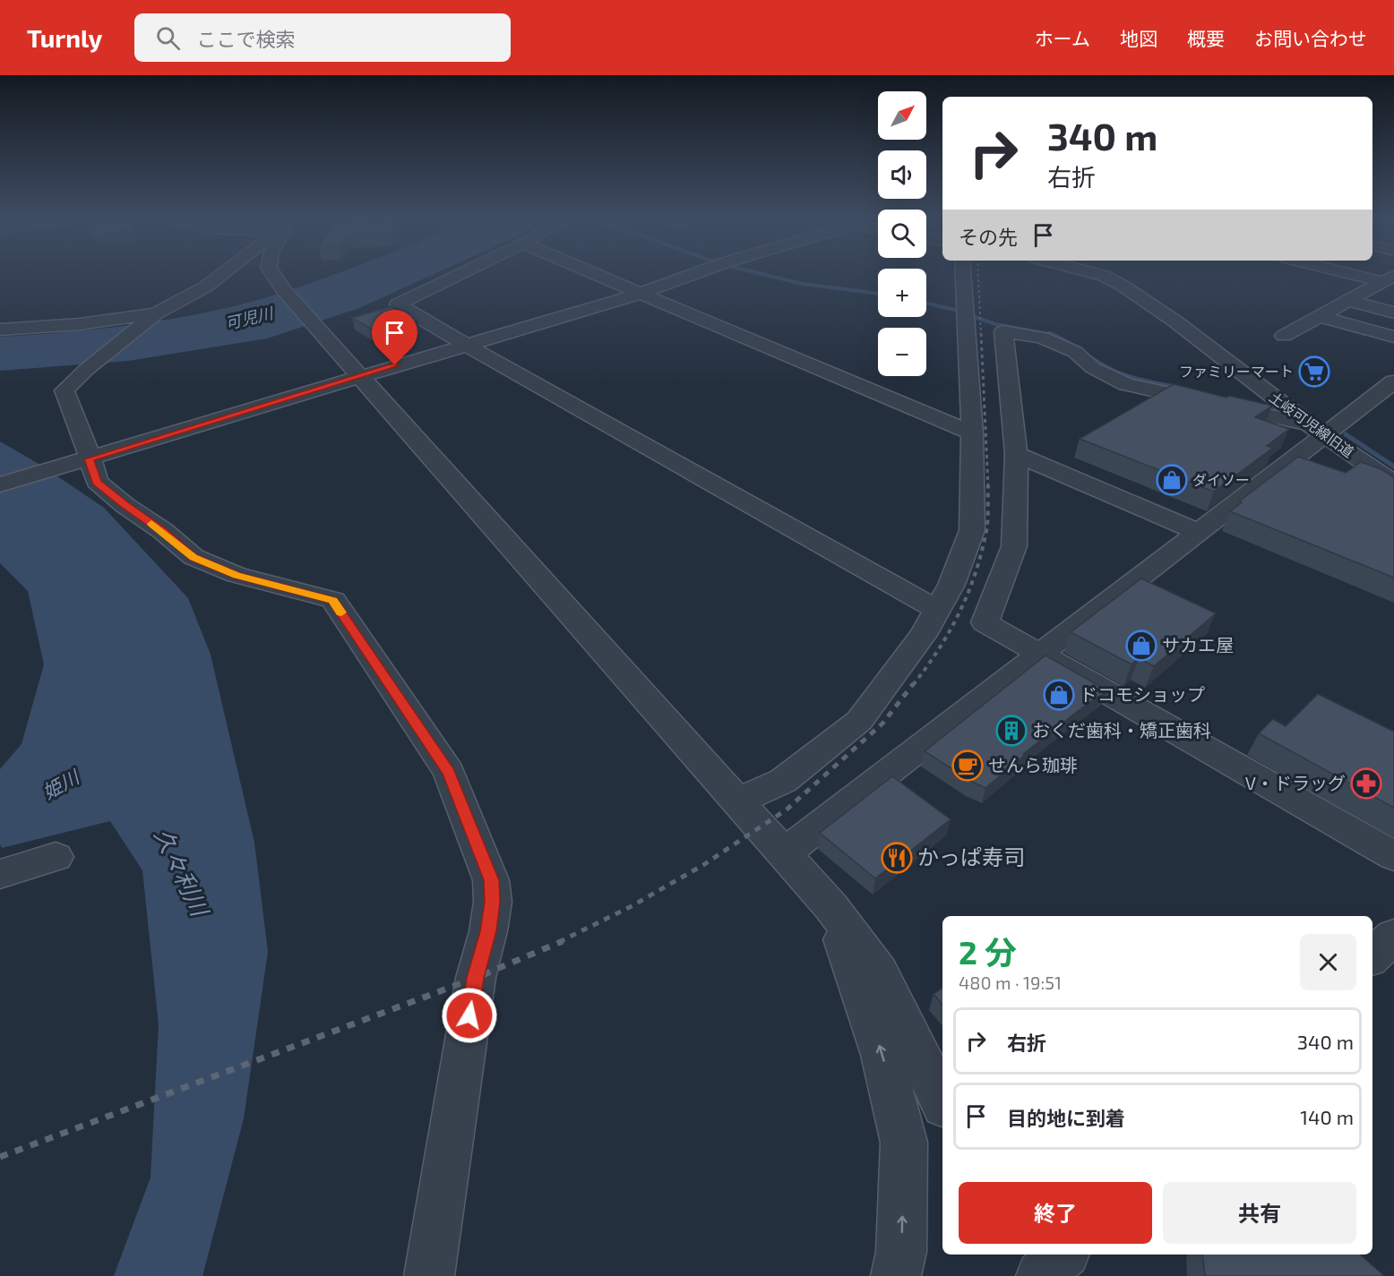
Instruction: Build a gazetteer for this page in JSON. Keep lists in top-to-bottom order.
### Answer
{
  "streets": {
    "street": ["土岐可児線旧道"]
  },
  "water": ["可児川", "姫川", "久々利川"],
  "places": {
    "supermarket": ["ファミリーマート"],
    "shop": ["ダイソー", "サカエ屋", "ドコモショップ"],
    "building": ["おくだ歯科・矯正歯科"],
    "cafe": ["せんら珈琲"],
    "pharmacy": ["V・ドラッグ"],
    "restaurant": ["かっぱ寿司"]
  },
  "north": "top right",
  "page": {
    "header": "Turnly",
    "search": "ここで検索",
    "nav": [
      "ホーム",
      "地図",
      "概要",
      "お問い合わせ"
    ],
    "map_buttons": ["+", "−"],
    "turn": ["340 m", "右折"],
    "then": "その先",
    "heading": ["2 分", "480 m · 19:51"],
    "list": [
      {
        "name": "右折",
        "value": "340 m"
      },
      {
        "name": "目的地に到着",
        "value": "140 m"
      }
    ],
    "buttons": ["終了", "共有"]
  }
}
